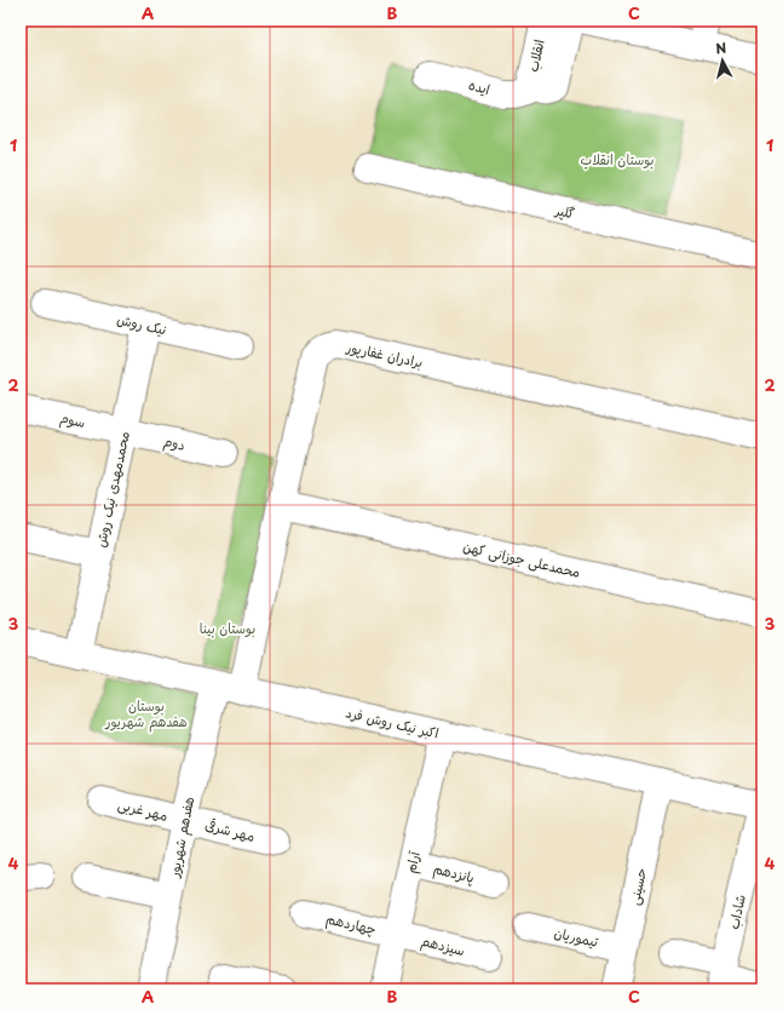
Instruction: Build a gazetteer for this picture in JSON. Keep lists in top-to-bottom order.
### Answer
{
  "streets": {
    "street": [
      "انقلاب",
      "ایده",
      "گلپر",
      "نیک روش",
      "برادران غفارپور",
      "سوم",
      "دوم",
      "محمدمهدی نیک روش",
      "محمدعلی جوزانی کهن",
      "اکبر نیک روش فرد",
      "مهر غربی",
      "مهر شرقی",
      "هفدهم شهریور",
      "آرام",
      "پانزدهم",
      "حسینی",
      "شاداب",
      "چهاردهم",
      "تیموریان",
      "سیزدهم"
    ]
  },
  "crossings": [
    ["انقلاب", "ایده"],
    ["نیک روش", "محمدمهدی نیک روش"],
    ["برادران غفارپور", "محمدعلی جوزانی کهن"],
    ["برادران غفارپور", "اکبر نیک روش فرد"],
    ["سوم", "دوم"],
    ["سوم", "محمدمهدی نیک روش"],
    ["دوم", "محمدمهدی نیک روش"],
    ["محمدمهدی نیک روش", "اکبر نیک روش فرد"],
    ["اکبر نیک روش فرد", "هفدهم شهریور"],
    ["اکبر نیک روش فرد", "آرام"],
    ["اکبر نیک روش فرد", "حسینی"],
    ["اکبر نیک روش فرد", "شاداب"],
    ["مهر غربی", "مهر شرقی"],
    ["مهر غربی", "هفدهم شهریور"],
    ["مهر شرقی", "هفدهم شهریور"],
    ["آرام", "پانزدهم"],
    ["آرام", "چهاردهم"],
    ["آرام", "سیزدهم"],
    ["حسینی", "تیموریان"],
    ["چهاردهم", "سیزدهم"]
  ],
  "parks": ["بوستان انقلاب", "بوستان بینا", "بوستان هفدهم شهریور"],
  "north": "top",
  "grid": {
    "columns": ["A", "B", "C"],
    "rows": [
      "1",
      "2",
      "3",
      "4"
    ]
  }
}
